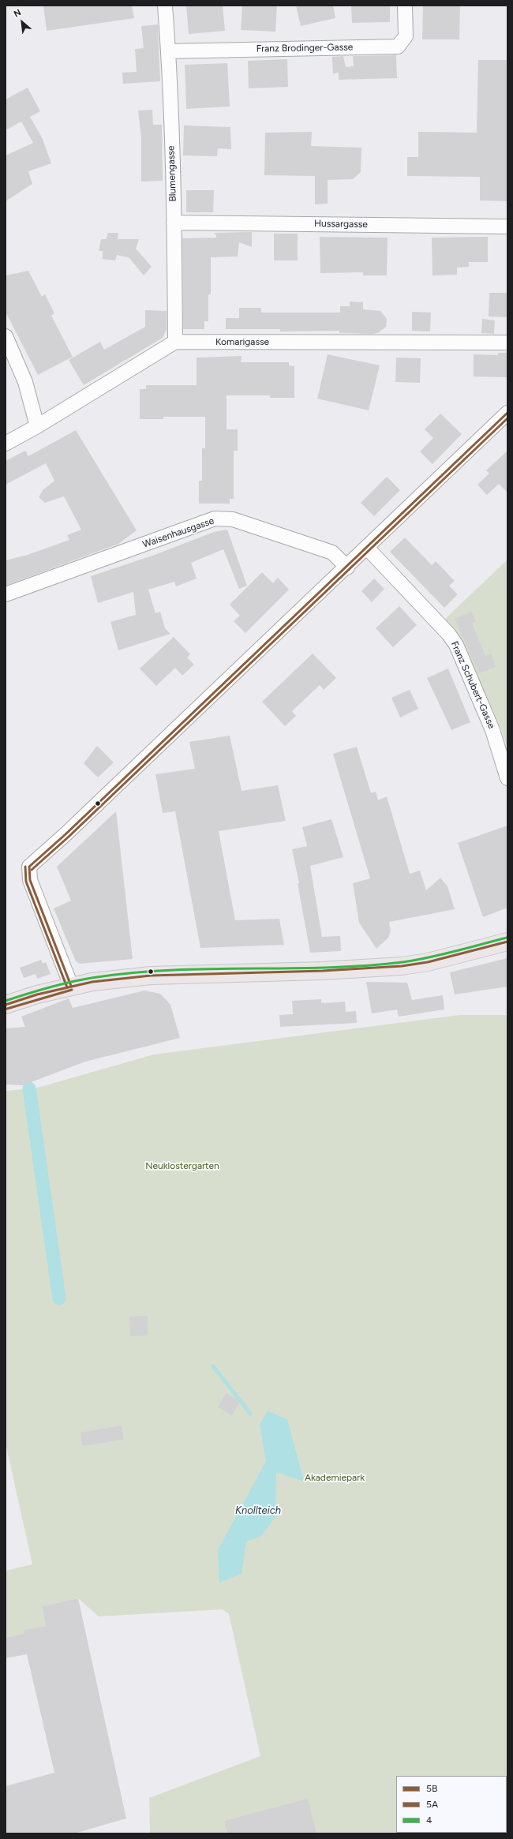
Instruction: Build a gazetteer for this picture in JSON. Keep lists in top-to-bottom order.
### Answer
{
  "streets": {
    "street": [
      "Franz Brodinger-Gasse",
      "Blumengasse",
      "Hussargasse",
      "Komarigasse",
      "Waisenhausgasse",
      "Franz Schubert-Gasse"
    ]
  },
  "crossings": [
    ["Franz Brodinger-Gasse", "Blumengasse"],
    ["Blumengasse", "Hussargasse"],
    ["Blumengasse", "Komarigasse"]
  ],
  "water": ["Knollteich"],
  "parks": ["Neuklostergarten", "Akademiepark"],
  "lines": ["transit line 5B", "transit line 5A", "transit line 4"],
  "legend": ["5B", "5A", "4"],
  "north": "top left"
}
